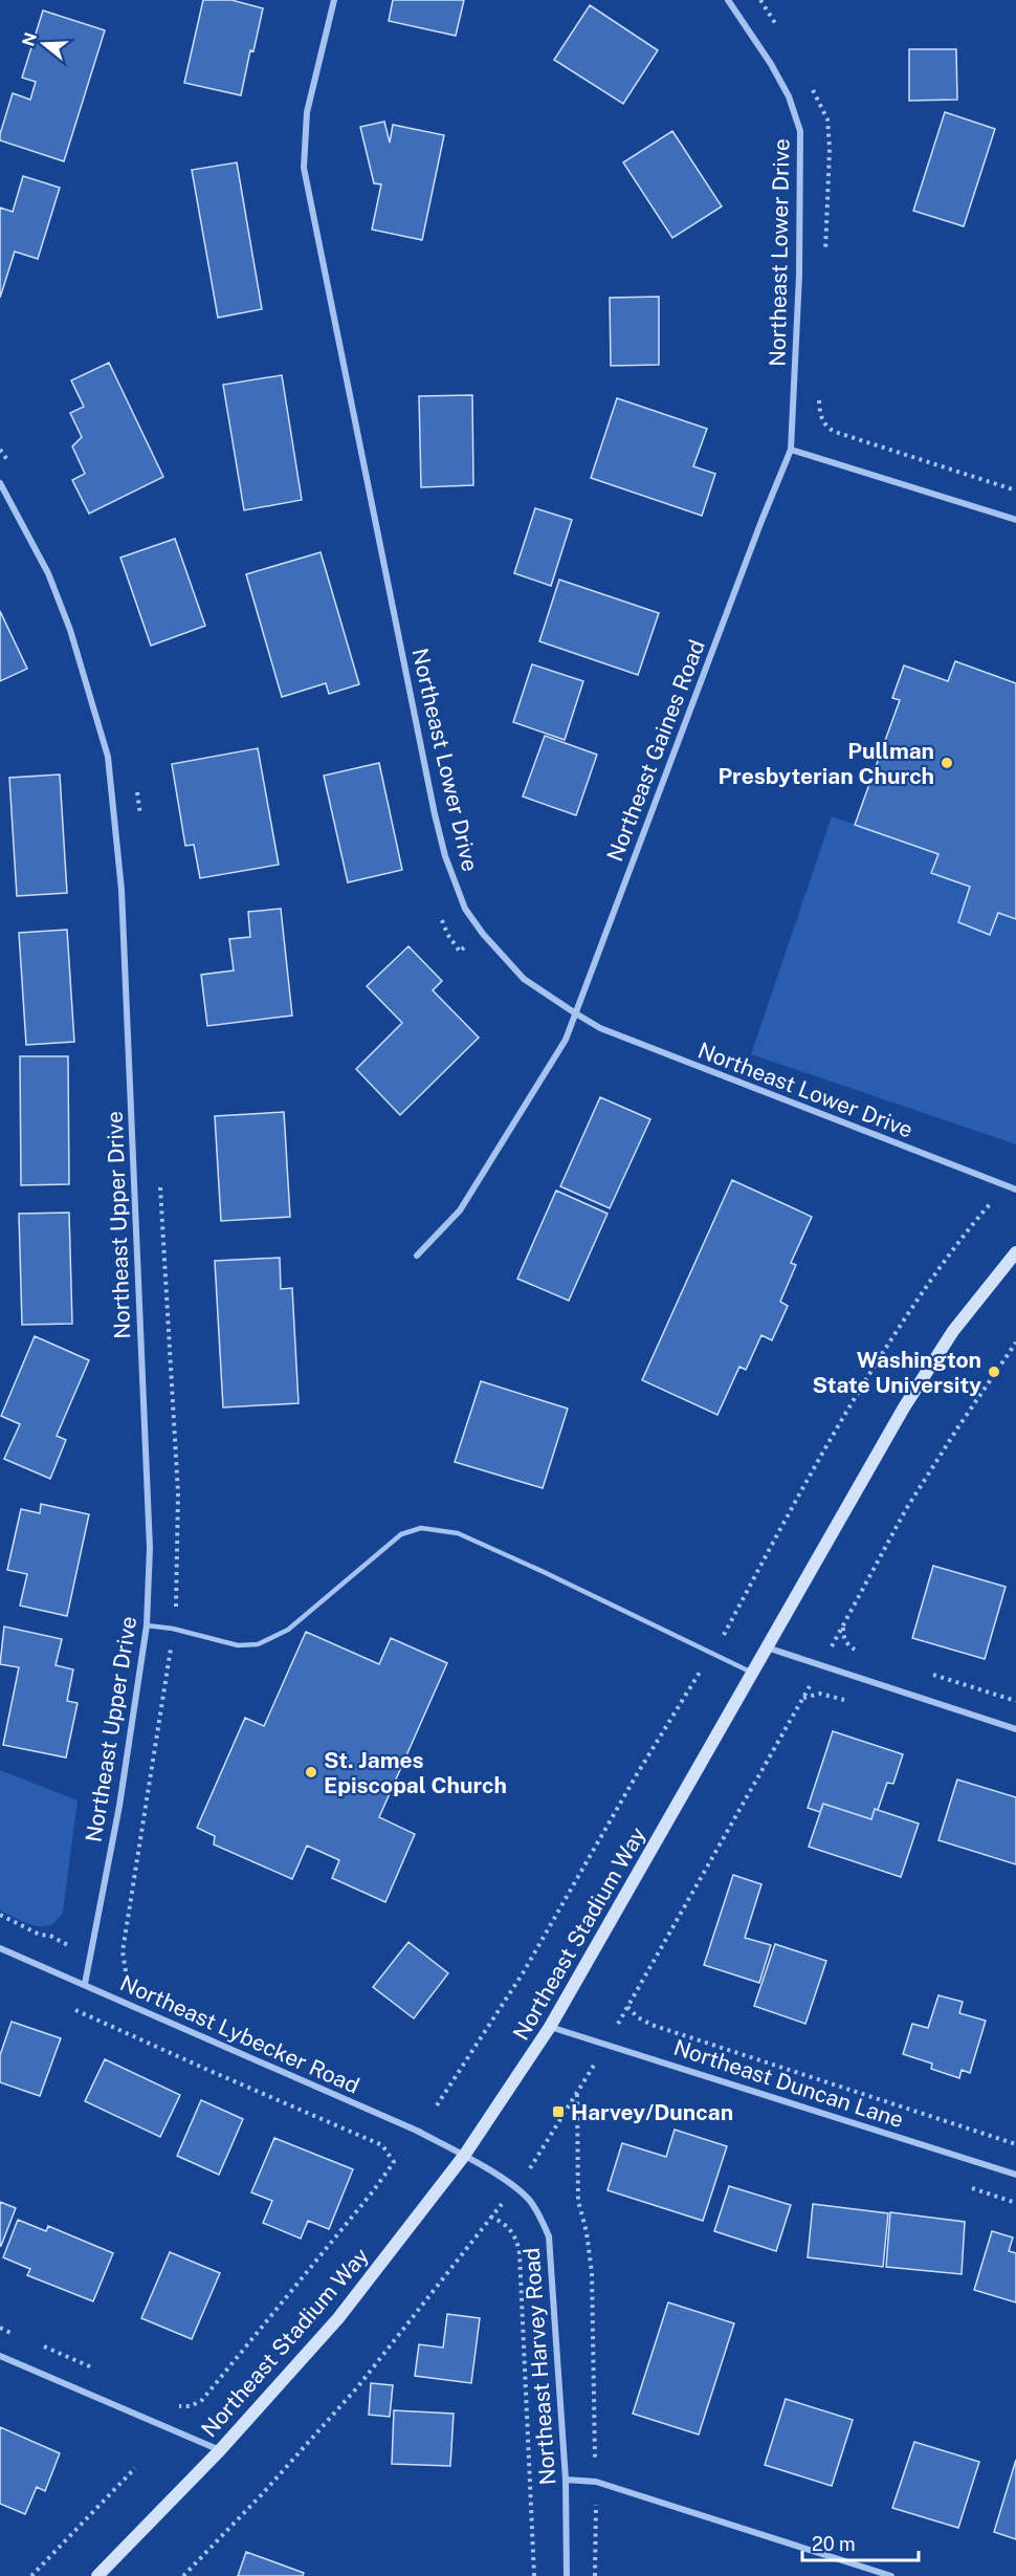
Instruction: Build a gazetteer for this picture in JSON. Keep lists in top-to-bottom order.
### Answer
{
  "streets": {
    "main road": ["Northeast Stadium Way"],
    "street": [
      "Northeast Lower Drive",
      "Northeast Gaines Road",
      "Northeast Upper Drive",
      "Northeast Lybecker Road",
      "Northeast Duncan Lane",
      "Northeast Harvey Road"
    ]
  },
  "crossings": [
    ["Northeast Lower Drive", "Northeast Gaines Road"],
    ["Northeast Upper Drive", "Northeast Lybecker Road"],
    ["Northeast Stadium Way", "Northeast Lybecker Road"],
    ["Northeast Stadium Way", "Northeast Duncan Lane"],
    ["Northeast Stadium Way", "Northeast Harvey Road"],
    ["Northeast Lybecker Road", "Northeast Harvey Road"]
  ],
  "places": {
    "other": ["Pullman Presbyterian Church", "Washington State University", "St. James Episcopal Church"],
    "transit": ["Harvey/Duncan"]
  },
  "scale_bar": "20 m",
  "north": "left"
}
